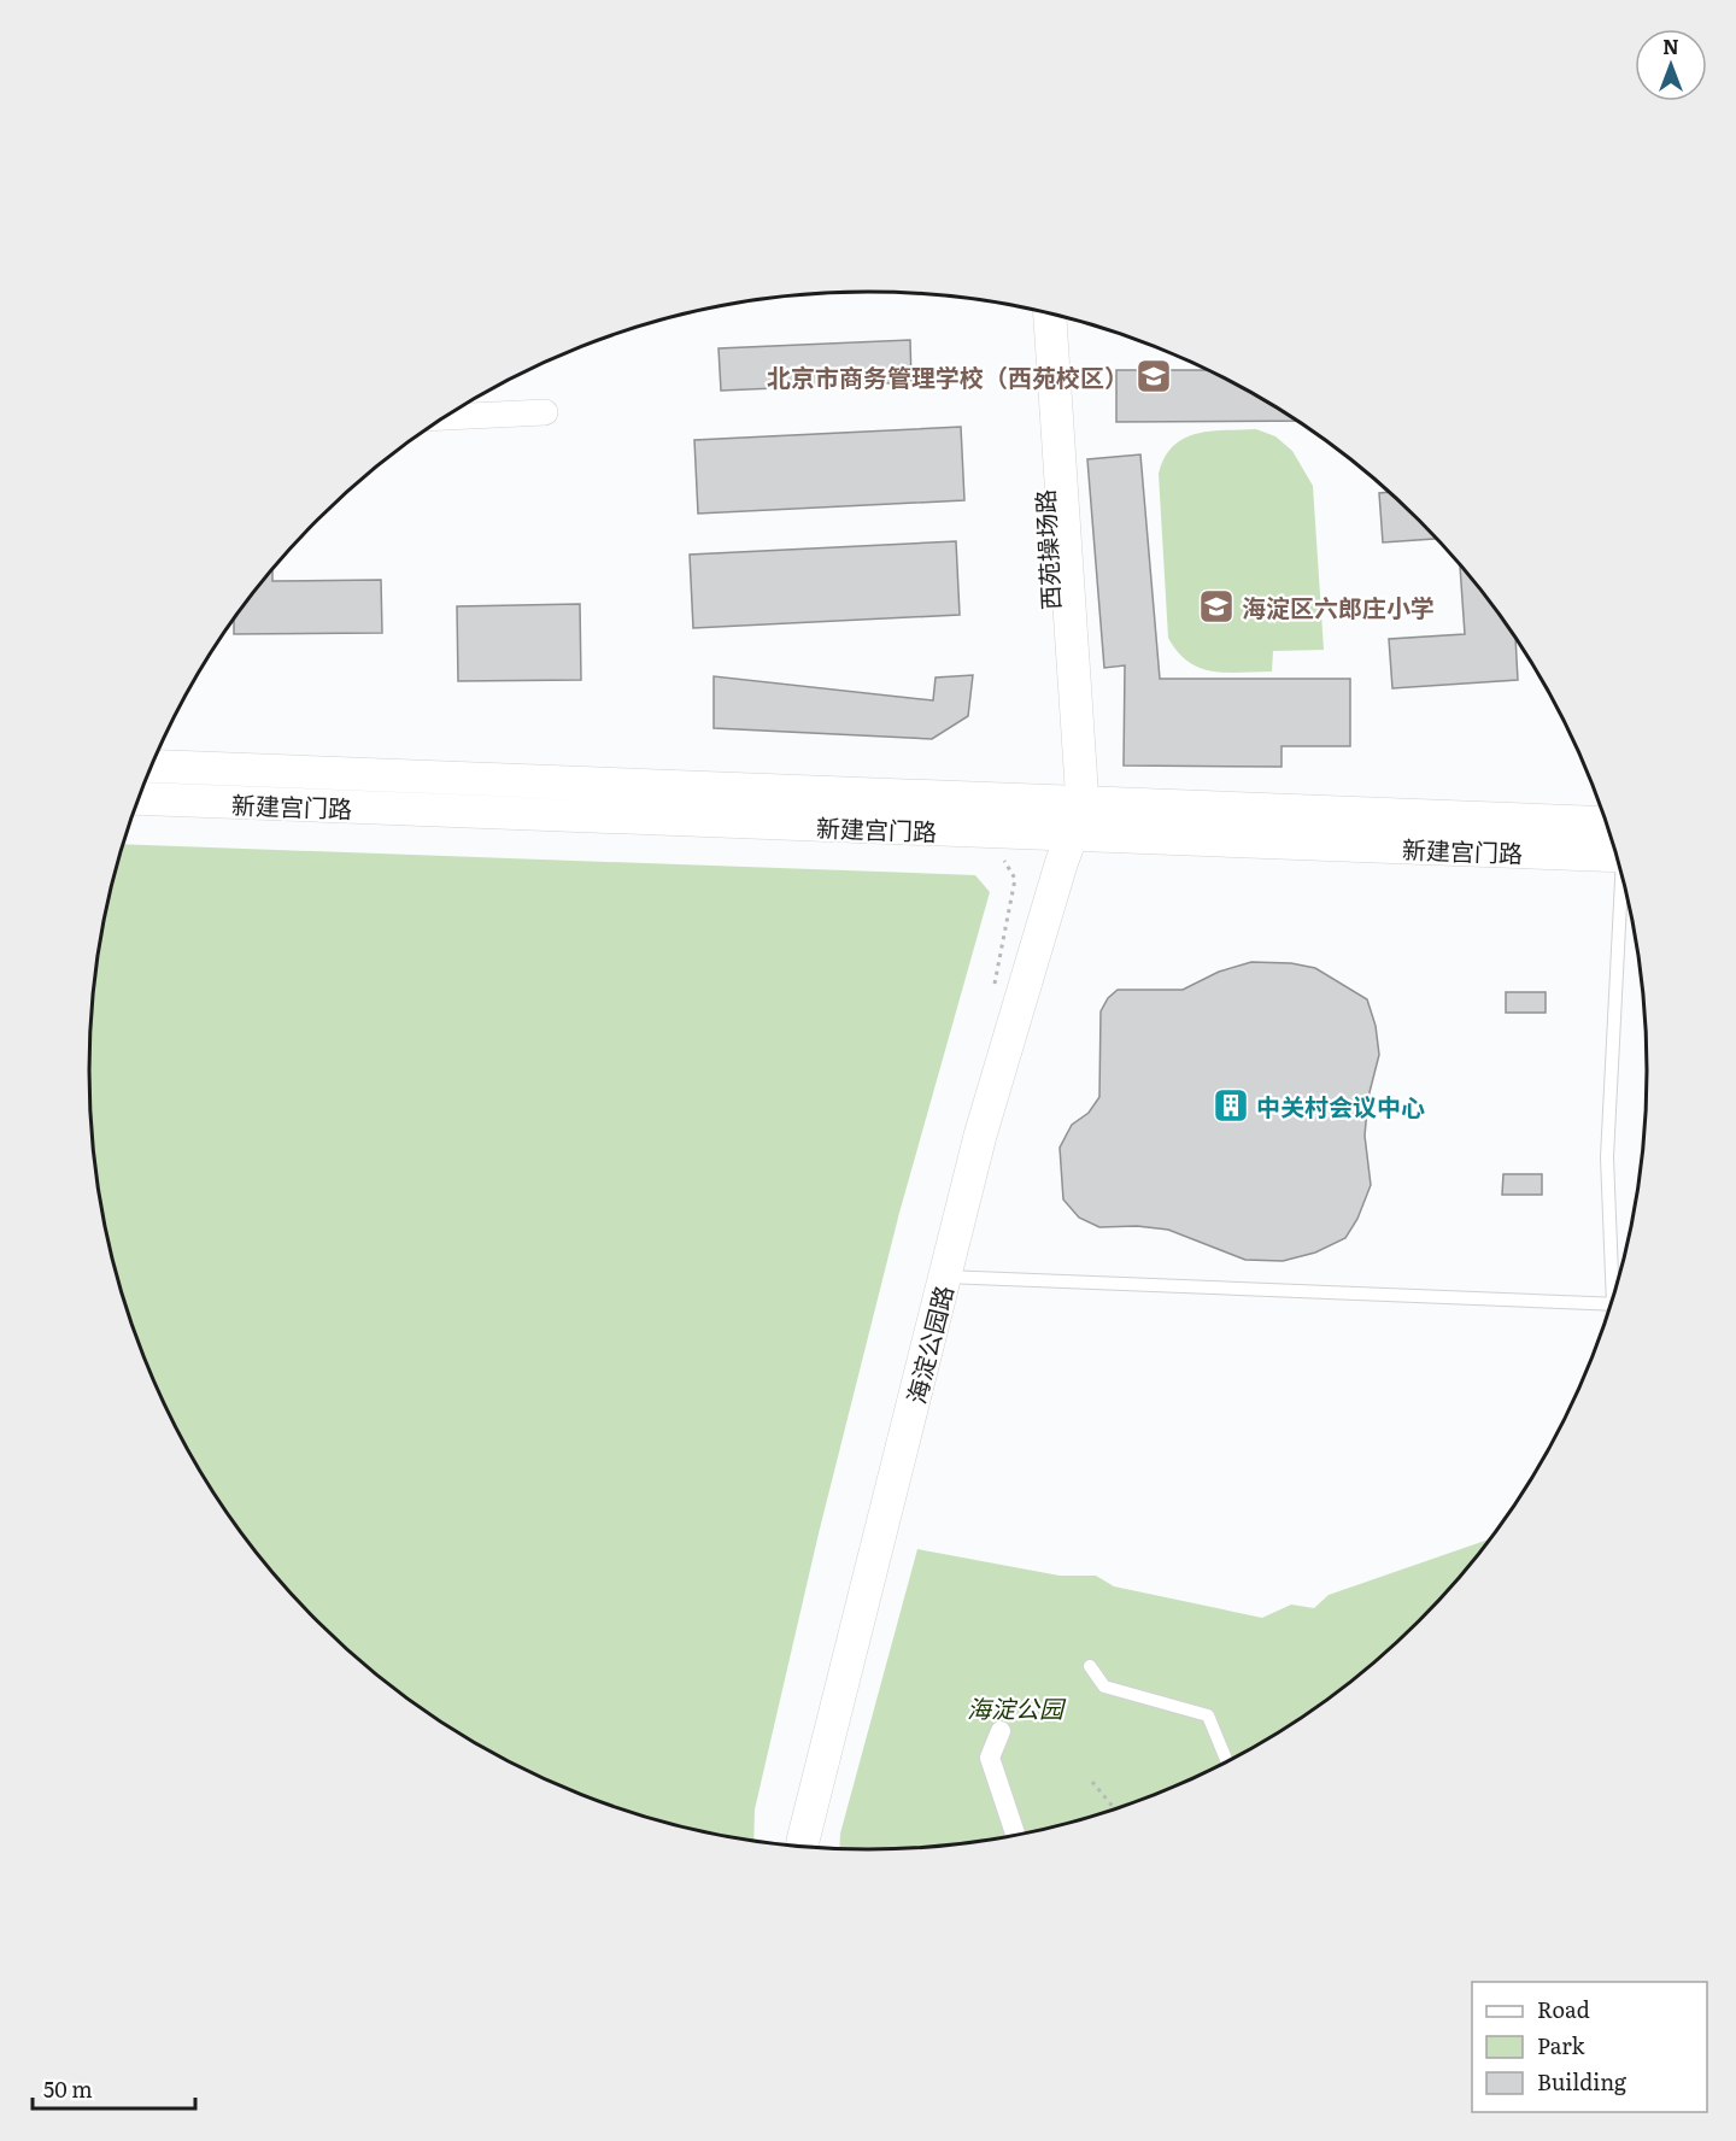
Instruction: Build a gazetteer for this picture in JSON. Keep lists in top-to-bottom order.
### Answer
{
  "streets": {
    "street": ["西苑操场路", "新建宫门路", "海淀公园路"]
  },
  "crossings": [
    ["西苑操场路", "新建宫门路"],
    ["西苑操场路", "海淀公园路"],
    ["新建宫门路", "海淀公园路"]
  ],
  "parks": ["海淀公园"],
  "places": {
    "school or university": ["北京市商务管理学校（西苑校区）", "海淀区六郎庄小学"],
    "building": ["中关村会议中心"]
  },
  "legend": ["Road", "Park", "Building"],
  "scale_bar": "50 m",
  "north": "top"
}
